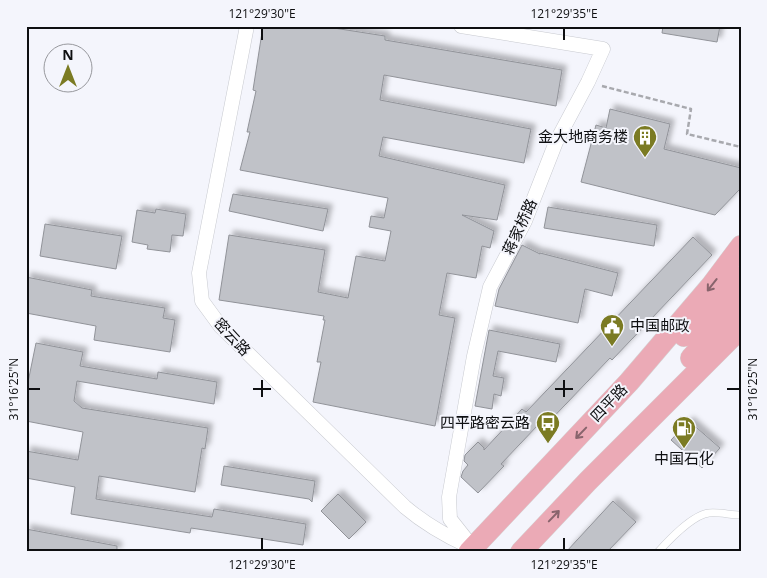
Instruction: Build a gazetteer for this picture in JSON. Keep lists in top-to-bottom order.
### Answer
{
  "streets": {
    "main road": ["四平路"],
    "street": ["蒋家桥路", "密云路"]
  },
  "crossings": [
    ["蒋家桥路", "密云路"],
    ["蒋家桥路", "四平路"],
    ["密云路", "四平路"]
  ],
  "places": {
    "building": ["金大地商务楼"],
    "public building": ["中国邮政"],
    "bus stop": ["四平路密云路"],
    "fuel station": ["中国石化"]
  },
  "north": "top",
  "coordinates": ["121°29'30\"E", "121°29'35\"E", "31°16'25\"N"]
}
